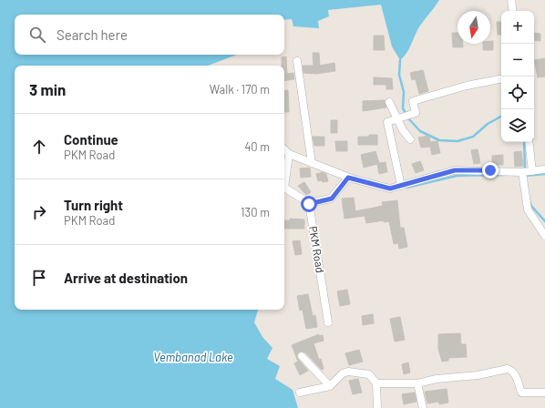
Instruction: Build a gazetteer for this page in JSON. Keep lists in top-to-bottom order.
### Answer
{
  "streets": {
    "street": ["PKM Road"]
  },
  "water": ["Vembanad Lake"],
  "north": "bottom",
  "page": {
    "map_buttons": ["+", "−"],
    "search": "Search here",
    "heading": ["3 min", "Walk · 170 m"],
    "list": [
      ["Continue", "PKM Road", "40 m"],
      ["Turn right", "PKM Road", "130 m"],
      "Arrive at destination"
    ]
  }
}
